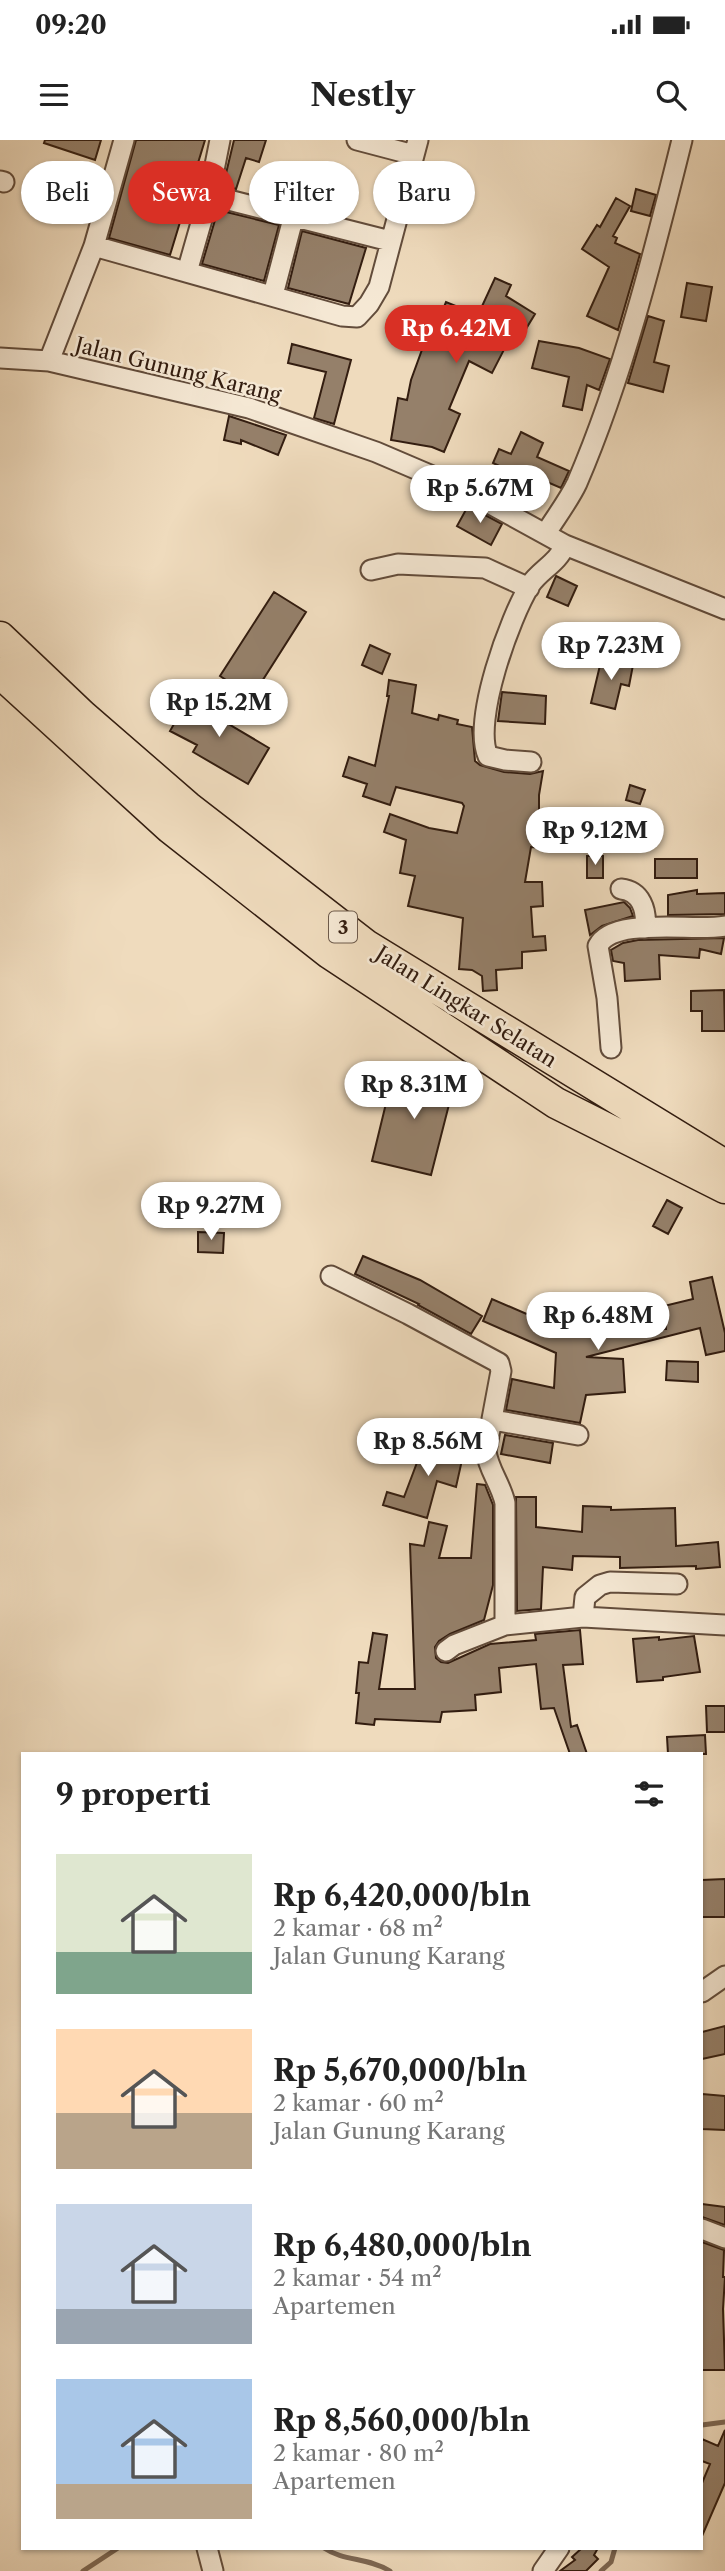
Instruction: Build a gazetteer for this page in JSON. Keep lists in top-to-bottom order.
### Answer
{
  "streets": {
    "main road": ["3", "Jalan Lingkar Selatan"],
    "street": ["Jalan Gunung Karang"]
  },
  "page": {
    "status": "09:20",
    "header": "Nestly",
    "chip": [
      "Beli",
      "Sewa",
      "Filter",
      "Baru"
    ],
    "price": [
      "Rp 6.42M",
      "Rp 5.67M",
      "Rp 7.23M",
      "Rp 15.2M",
      "Rp 9.12M",
      "Rp 8.31M",
      "Rp 9.27M",
      "Rp 6.48M",
      "Rp 8.56M"
    ],
    "heading": "9 properti",
    "list": [
      {
        "name": "Rp 6,420,000/bln",
        "note": "2 kamar · 68 m² · Jalan Gunung Karang"
      },
      {
        "name": "Rp 5,670,000/bln",
        "note": "2 kamar · 60 m² · Jalan Gunung Karang"
      },
      {
        "name": "Rp 6,480,000/bln",
        "note": "2 kamar · 54 m² · Apartemen"
      },
      {
        "name": "Rp 8,560,000/bln",
        "note": "2 kamar · 80 m² · Apartemen"
      }
    ]
  }
}
